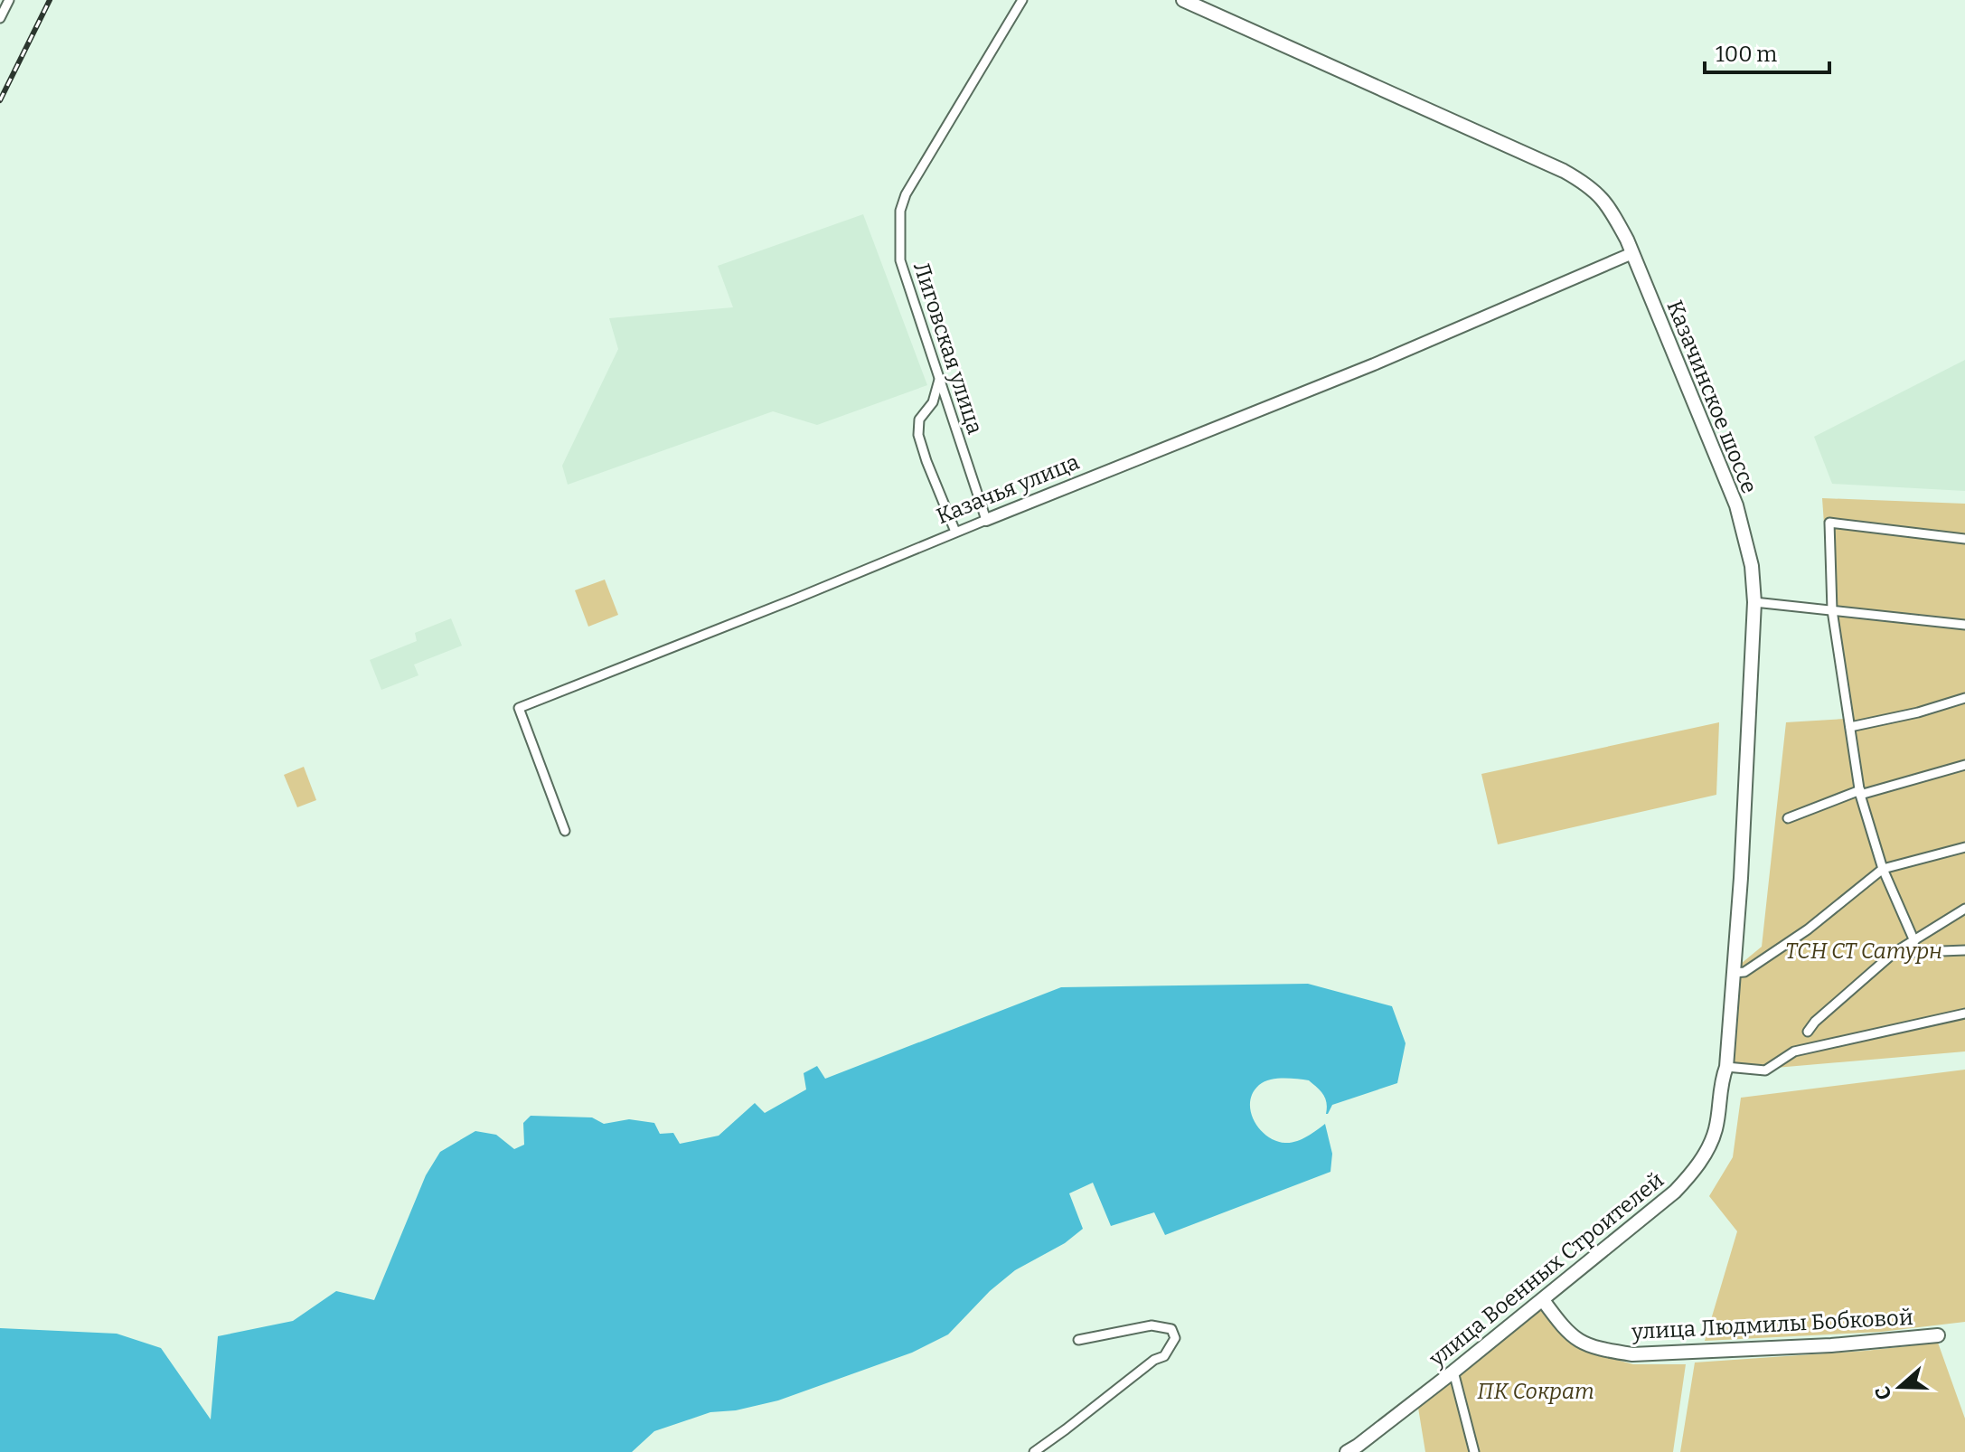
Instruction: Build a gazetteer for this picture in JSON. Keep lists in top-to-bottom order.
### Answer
{
  "streets": {
    "main road": ["Казачинское шоссе", "улица Военных Строителей", "улица Людмилы Бобковой"],
    "street": ["Лиговская улица", "Казачья улица"]
  },
  "crossings": [
    ["Лиговская улица", "Казачья улица"],
    ["Казачинское шоссе", "Казачья улица"],
    ["Казачинское шоссе", "улица Военных Строителей"],
    ["улица Военных Строителей", "улица Людмилы Бобковой"]
  ],
  "parks": ["ТСН СТ Сатурн", "ПК Сократ"],
  "scale_bar": "100 m",
  "north": "left"
}
